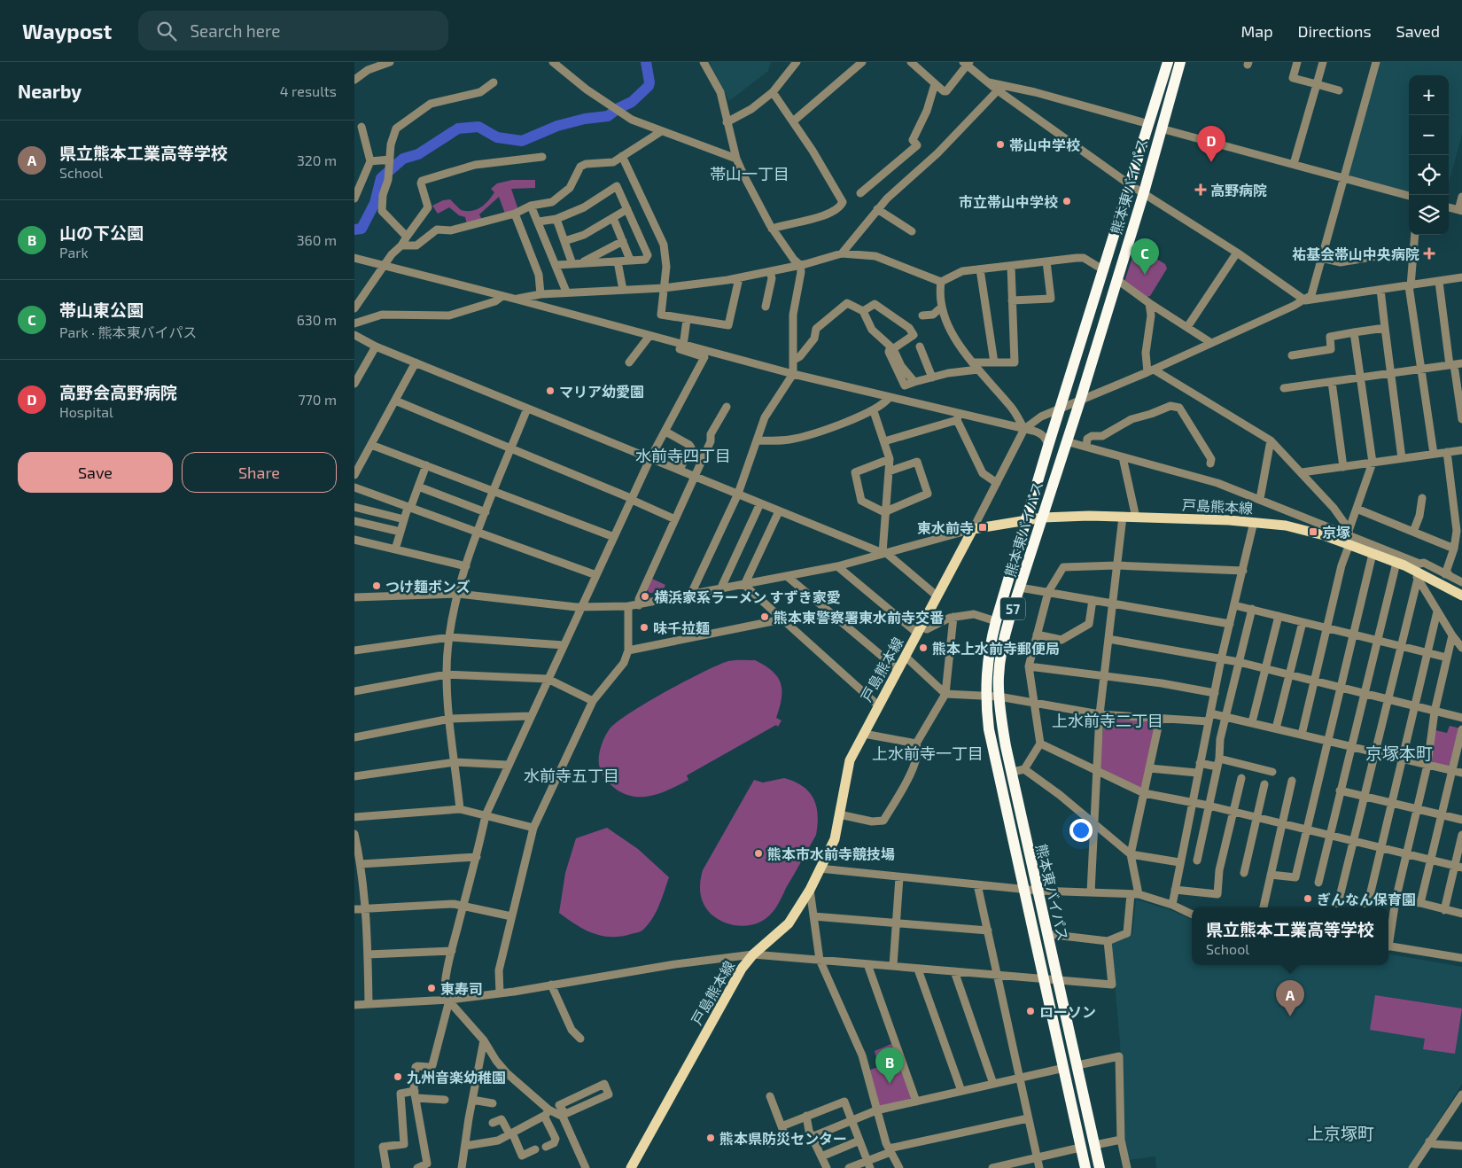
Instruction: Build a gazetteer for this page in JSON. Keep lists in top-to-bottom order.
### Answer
{
  "streets": {
    "highway": ["熊本東バイパス", "57"],
    "main road": ["戸島熊本線"]
  },
  "crossings": [
    ["熊本東バイパス", "戸島熊本線"]
  ],
  "districts": [
    "帯山一丁目",
    "水前寺四丁目",
    "上水前寺二丁目",
    "京塚本町",
    "上水前寺一丁目",
    "水前寺五丁目",
    "上京塚町"
  ],
  "places": {
    "other": [
      "帯山中学校",
      "市立帯山中学校",
      "マリア幼愛園",
      "つけ麺ボンズ",
      "横浜家系ラーメン すずき家愛",
      "熊本東警察署東水前寺交番",
      "味千拉麺",
      "熊本上水前寺郵便局",
      "熊本市水前寺競技場",
      "ぎんなん保育園",
      "東寿司",
      "ローソン",
      "九州音楽幼稚園",
      "熊本県防災センター"
    ],
    "health": ["高野病院", "祐基会帯山中央病院"],
    "transit": ["東水前寺", "京塚"]
  },
  "page": {
    "header": "Waypost",
    "search": "Search here",
    "nav": ["Map", "Directions", "Saved"],
    "heading": ["Nearby", "4 results"],
    "map_buttons": ["+", "−"],
    "list": [
      {
        "mark": "A",
        "name": "県立熊本工業高等学校",
        "note": "School",
        "value": "320 m"
      },
      {
        "mark": "B",
        "name": "山の下公園",
        "note": "Park",
        "value": "360 m"
      },
      {
        "mark": "C",
        "name": "帯山東公園",
        "note": "Park · 熊本東バイパス",
        "value": "630 m"
      },
      {
        "mark": "D",
        "name": "高野会高野病院",
        "note": "Hospital",
        "value": "770 m"
      }
    ],
    "pins": [
      "D",
      "C",
      "A",
      "B"
    ],
    "buttons": ["Save", "Share"],
    "popup": ["県立熊本工業高等学校", "School"]
  }
}
